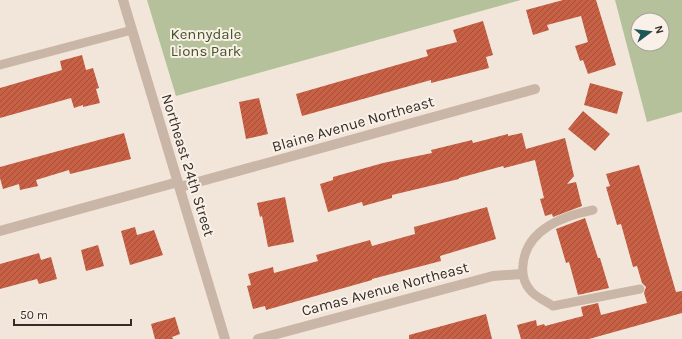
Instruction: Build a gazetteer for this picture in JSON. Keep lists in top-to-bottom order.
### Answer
{
  "streets": {
    "street": ["Blaine Avenue Northeast", "Northeast 24th Street", "Camas Avenue Northeast"]
  },
  "crossings": [
    ["Blaine Avenue Northeast", "Northeast 24th Street"]
  ],
  "parks": ["Kennydale Lions Park"],
  "scale_bar": "50 m",
  "north": "right"
}
